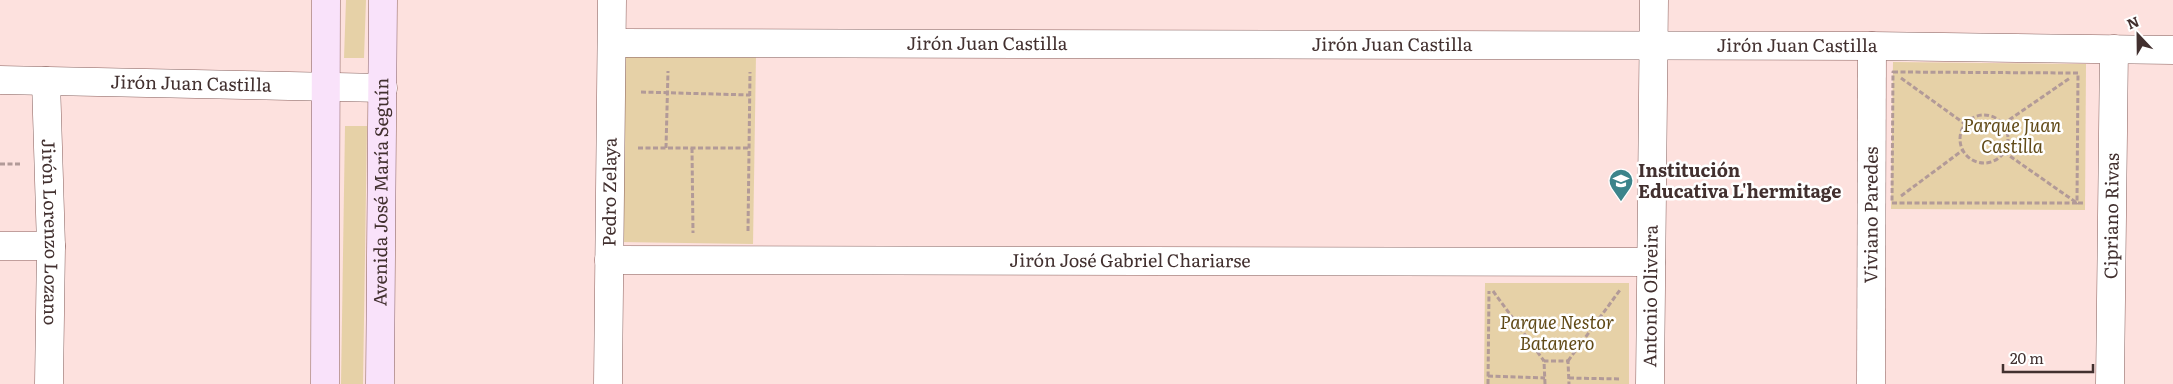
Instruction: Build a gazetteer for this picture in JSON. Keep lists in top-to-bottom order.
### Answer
{
  "streets": {
    "street": [
      "Jirón Juan Castilla",
      "Avenida José María Seguín",
      "Pedro Zelaya",
      "Viviano Paredes",
      "Cipriano Rivas",
      "Jirón Lorenzo Lozano",
      "Jirón José Gabriel Chariarse",
      "Antonio Oliveira"
    ]
  },
  "crossings": [
    ["Jirón Juan Castilla", "Avenida José María Seguín"],
    ["Jirón Juan Castilla", "Pedro Zelaya"],
    ["Jirón Juan Castilla", "Viviano Paredes"],
    ["Jirón Juan Castilla", "Cipriano Rivas"],
    ["Jirón Juan Castilla", "Jirón Lorenzo Lozano"],
    ["Jirón Juan Castilla", "Antonio Oliveira"],
    ["Pedro Zelaya", "Jirón José Gabriel Chariarse"],
    ["Jirón José Gabriel Chariarse", "Antonio Oliveira"]
  ],
  "parks": ["Parque Juan Castilla", "Parque Nestor Batanero"],
  "places": {
    "school or university": ["Institución Educativa L'hermitage"]
  },
  "scale_bar": "20 m",
  "north": "top"
}
